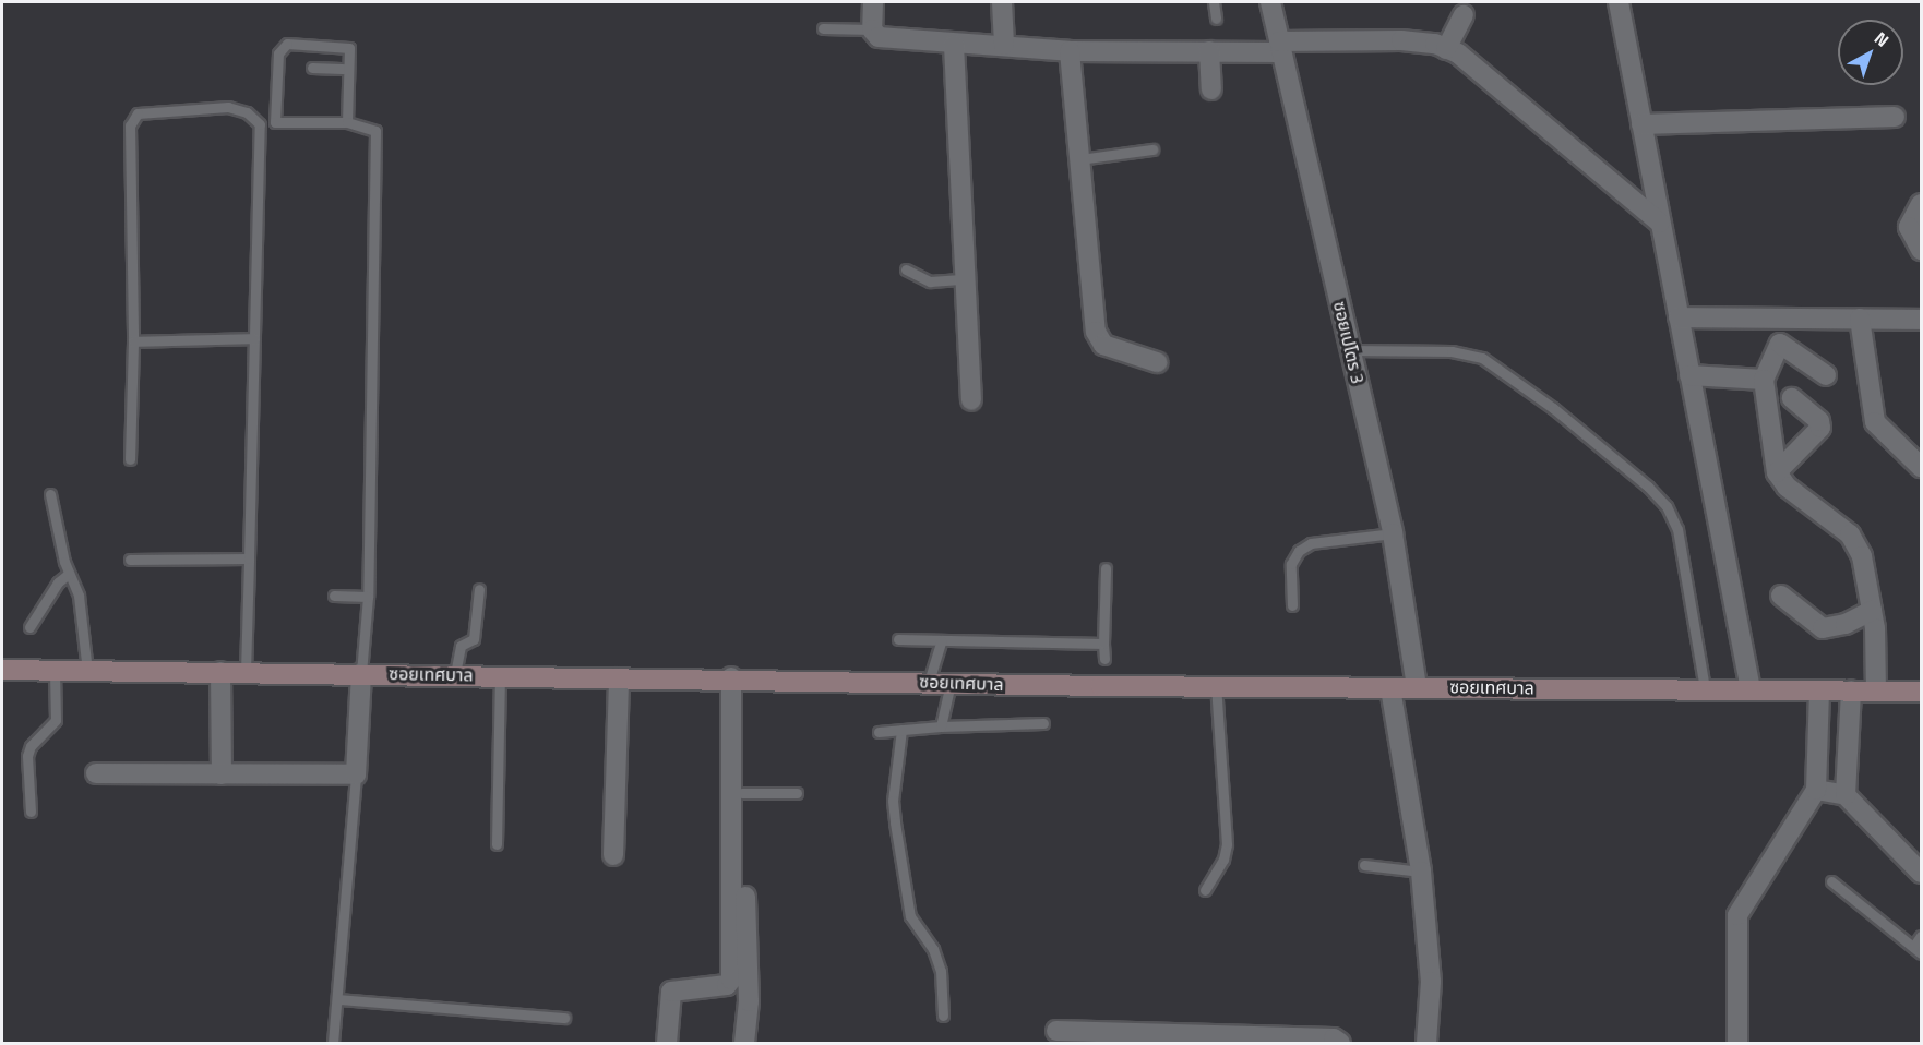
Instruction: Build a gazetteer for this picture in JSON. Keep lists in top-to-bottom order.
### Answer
{
  "streets": {
    "street": ["ซอยเปโตร 3", "ซอยเทศบาล"]
  },
  "crossings": [
    ["ซอยเปโตร 3", "ซอยเทศบาล"]
  ],
  "north": "top right"
}
